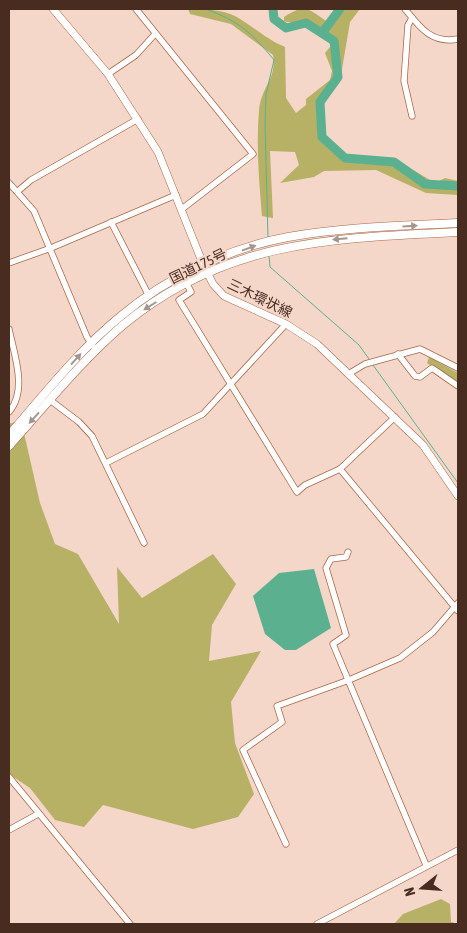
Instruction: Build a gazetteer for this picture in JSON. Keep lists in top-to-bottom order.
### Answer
{
  "streets": {
    "highway": ["国道175号"],
    "main road": ["三木環状線"]
  },
  "crossings": [
    ["国道175号", "三木環状線"]
  ],
  "north": "left"
}
